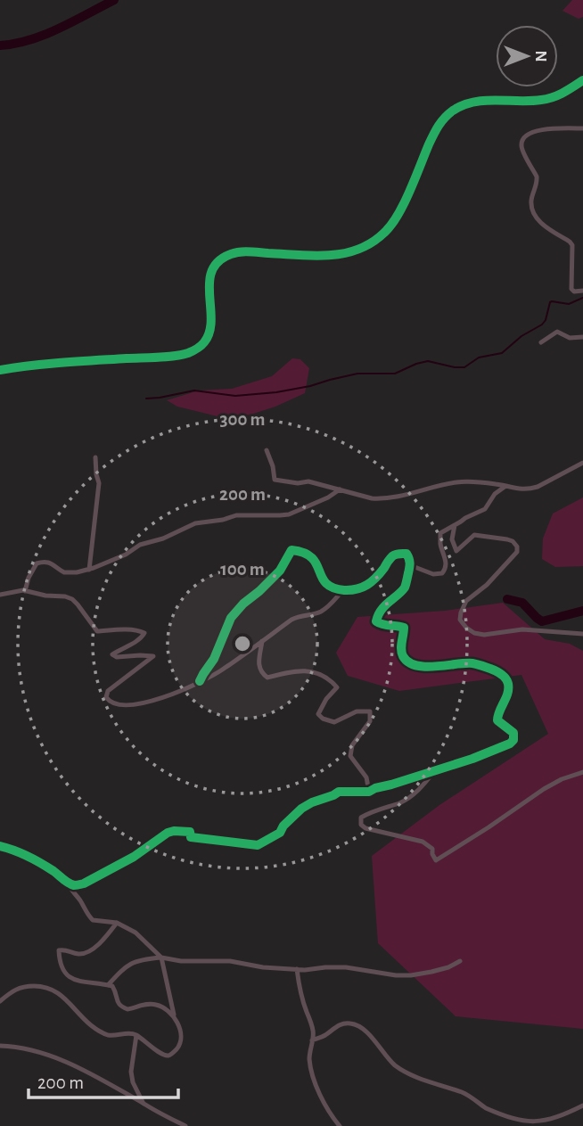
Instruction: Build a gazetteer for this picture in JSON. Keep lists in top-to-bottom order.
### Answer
{
  "scale_bar": "200 m",
  "north": "right",
  "rings": ["300 m", "200 m", "100 m"]
}
